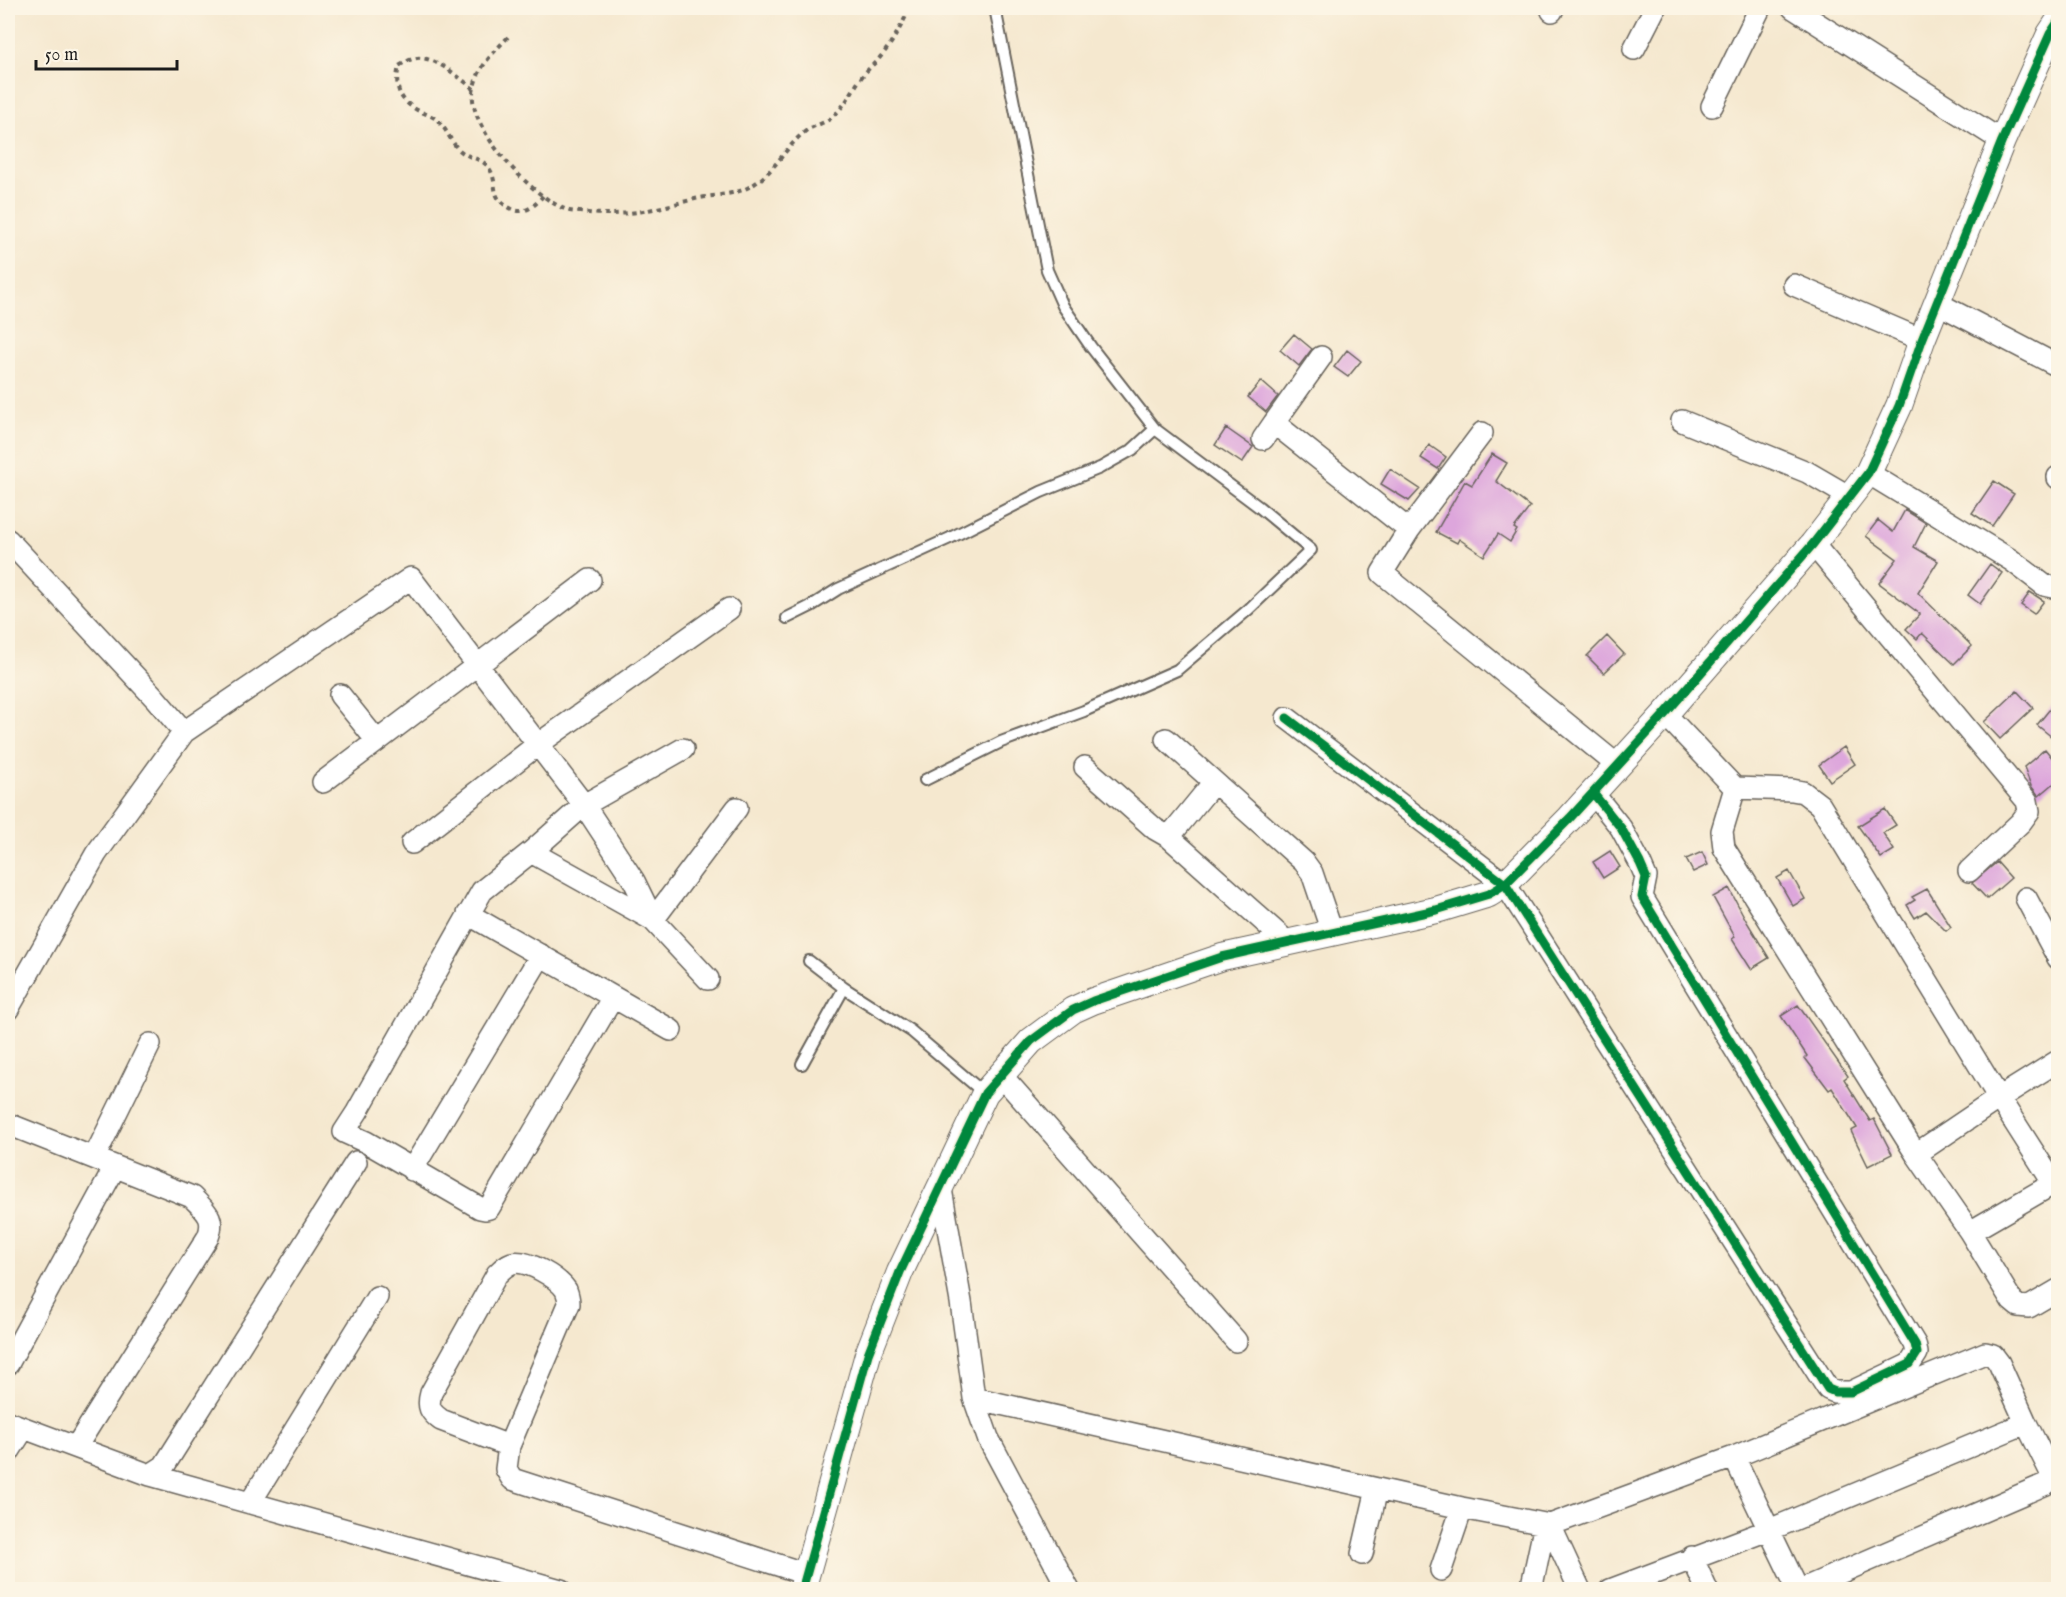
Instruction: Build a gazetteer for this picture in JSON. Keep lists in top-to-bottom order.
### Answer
{
  "scale_bar": "50 m"
}
